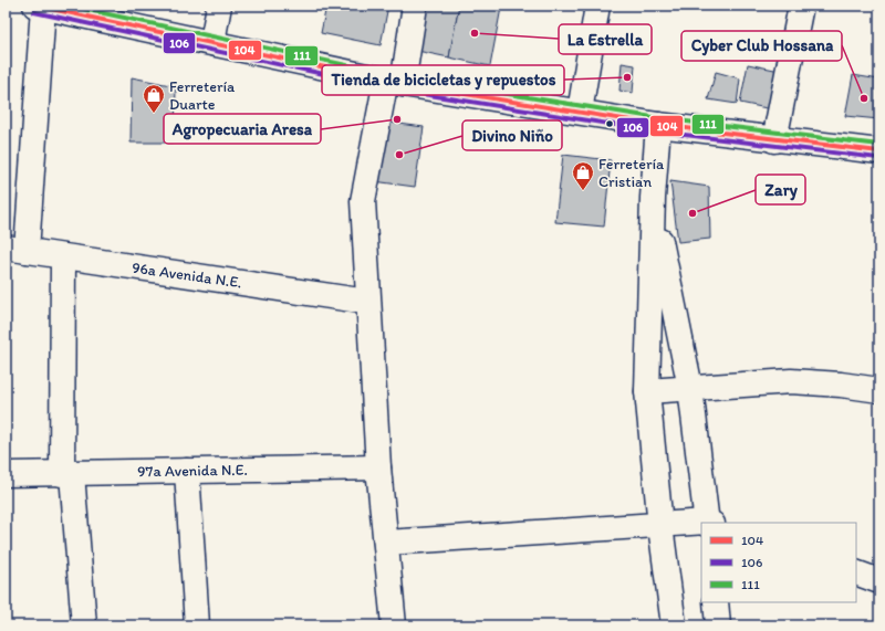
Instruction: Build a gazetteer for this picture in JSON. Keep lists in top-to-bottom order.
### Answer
{
  "streets": {
    "street": ["96a Avenida N.E.", "97a Avenida N.E."]
  },
  "places": {
    "other": [
      "La Estrella",
      "Tienda de bicicletas y repuestos",
      "Cyber Club Hossana",
      "Agropecuaria Aresa",
      "Divino Niño",
      "Zary"
    ],
    "shop": ["Ferretería Duarte", "Ferretería Cristian"]
  },
  "lines": ["transit line 104", "transit line 111", "transit line 106"],
  "legend": ["104", "106", "111"]
}
